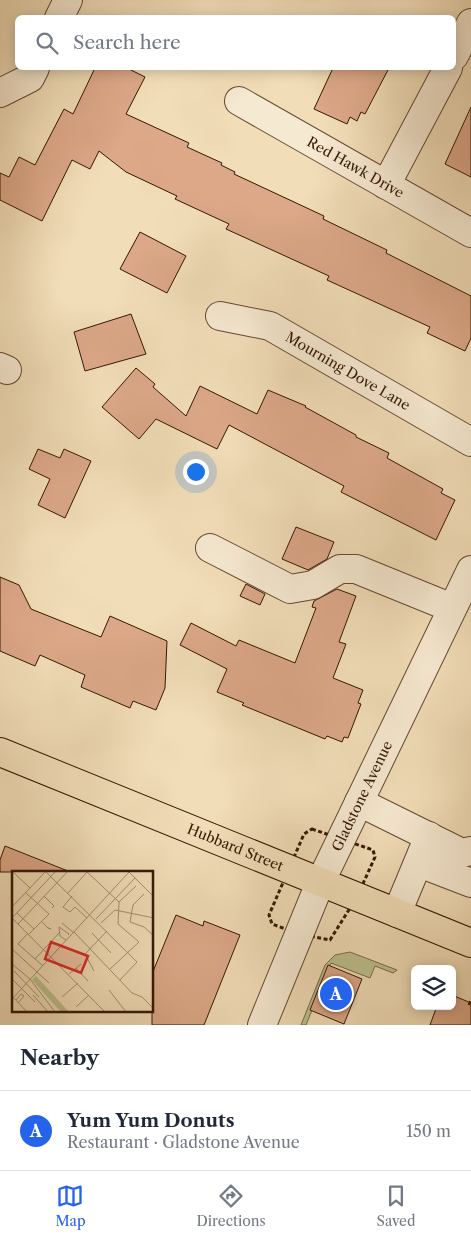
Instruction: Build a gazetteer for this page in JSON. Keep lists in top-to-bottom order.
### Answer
{
  "streets": {
    "main road": ["Hubbard Street"],
    "street": ["Red Hawk Drive", "Mourning Dove Lane", "Gladstone Avenue"]
  },
  "crossings": [
    ["Gladstone Avenue", "Hubbard Street"]
  ],
  "page": {
    "search": "Search here",
    "pins": "A",
    "heading": "Nearby",
    "list": [
      {
        "mark": "A",
        "name": "Yum Yum Donuts",
        "note": "Restaurant · Gladstone Avenue",
        "value": "150 m"
      }
    ],
    "nav": ["Map", "Directions", "Saved"]
  }
}
